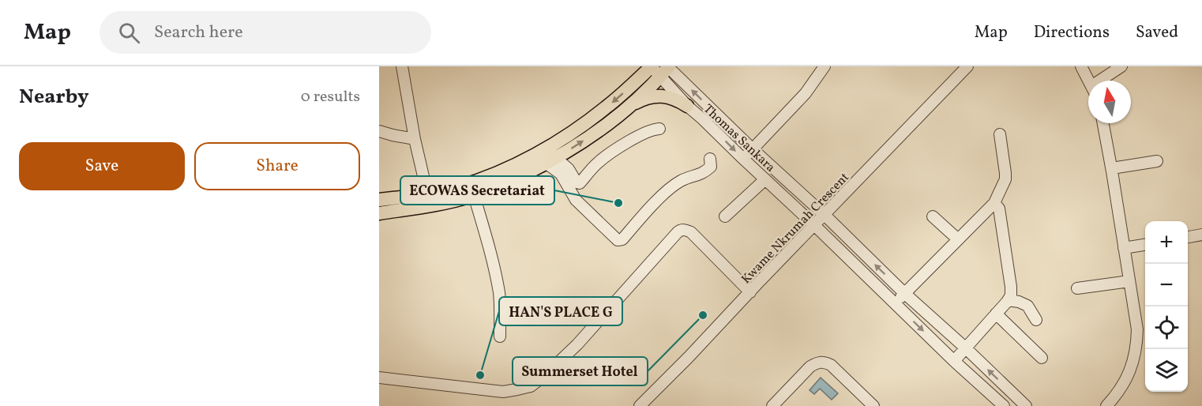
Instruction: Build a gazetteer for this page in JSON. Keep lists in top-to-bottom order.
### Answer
{
  "streets": {
    "street": ["Thomas Sankara", "Kwame Nkrumah Crescent"]
  },
  "crossings": [
    ["Thomas Sankara", "Kwame Nkrumah Crescent"]
  ],
  "places": ["ECOWAS Secretariat", "Summerset Hotel", "HAN'S PLACE G"],
  "north": "top",
  "page": {
    "header": "Map",
    "search": "Search here",
    "nav": ["Map", "Directions", "Saved"],
    "heading": ["Nearby", "0 results"],
    "buttons": ["Save", "Share"],
    "map_buttons": ["+", "−"]
  }
}
